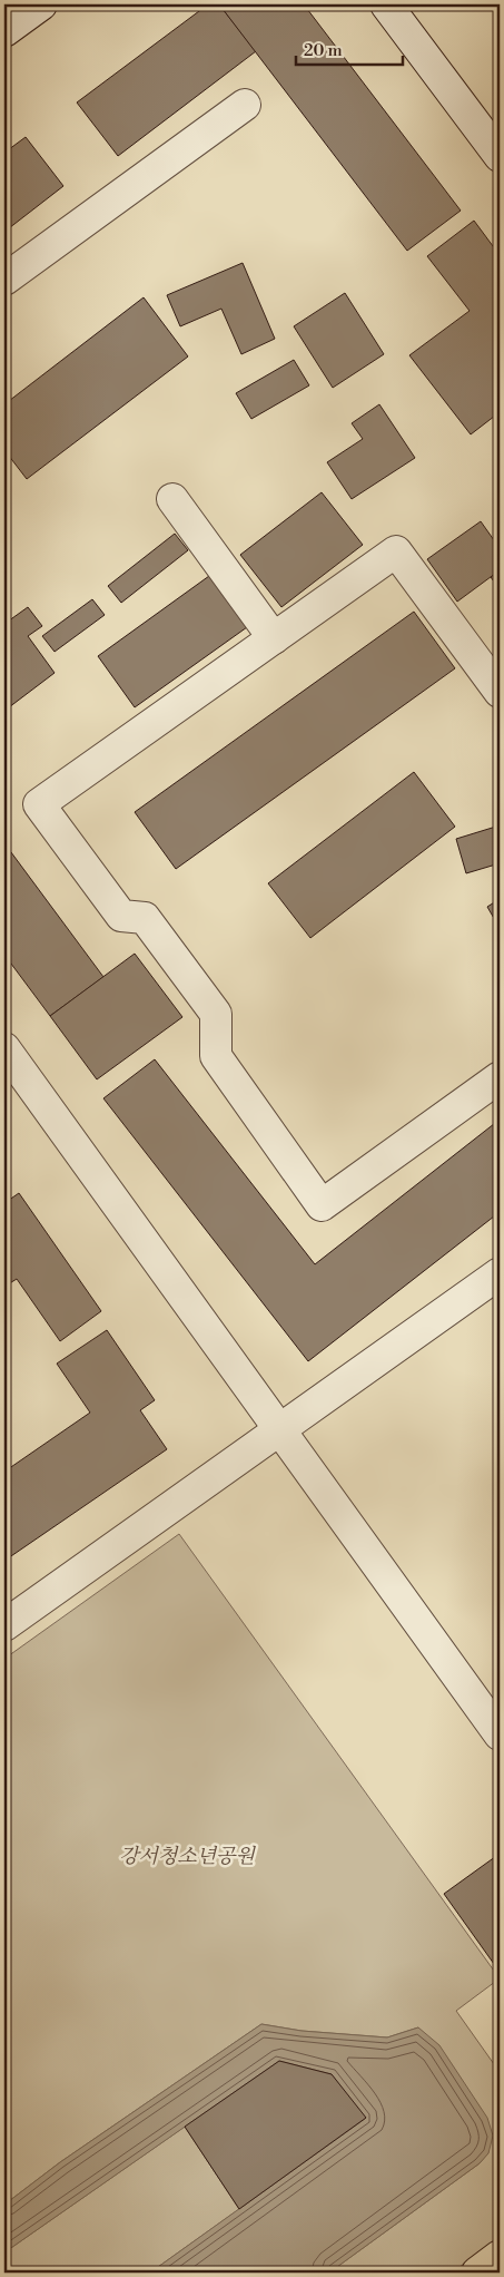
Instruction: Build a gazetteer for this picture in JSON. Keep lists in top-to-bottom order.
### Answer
{
  "parks": ["강서청소년공원"],
  "scale_bar": "20 m"
}
